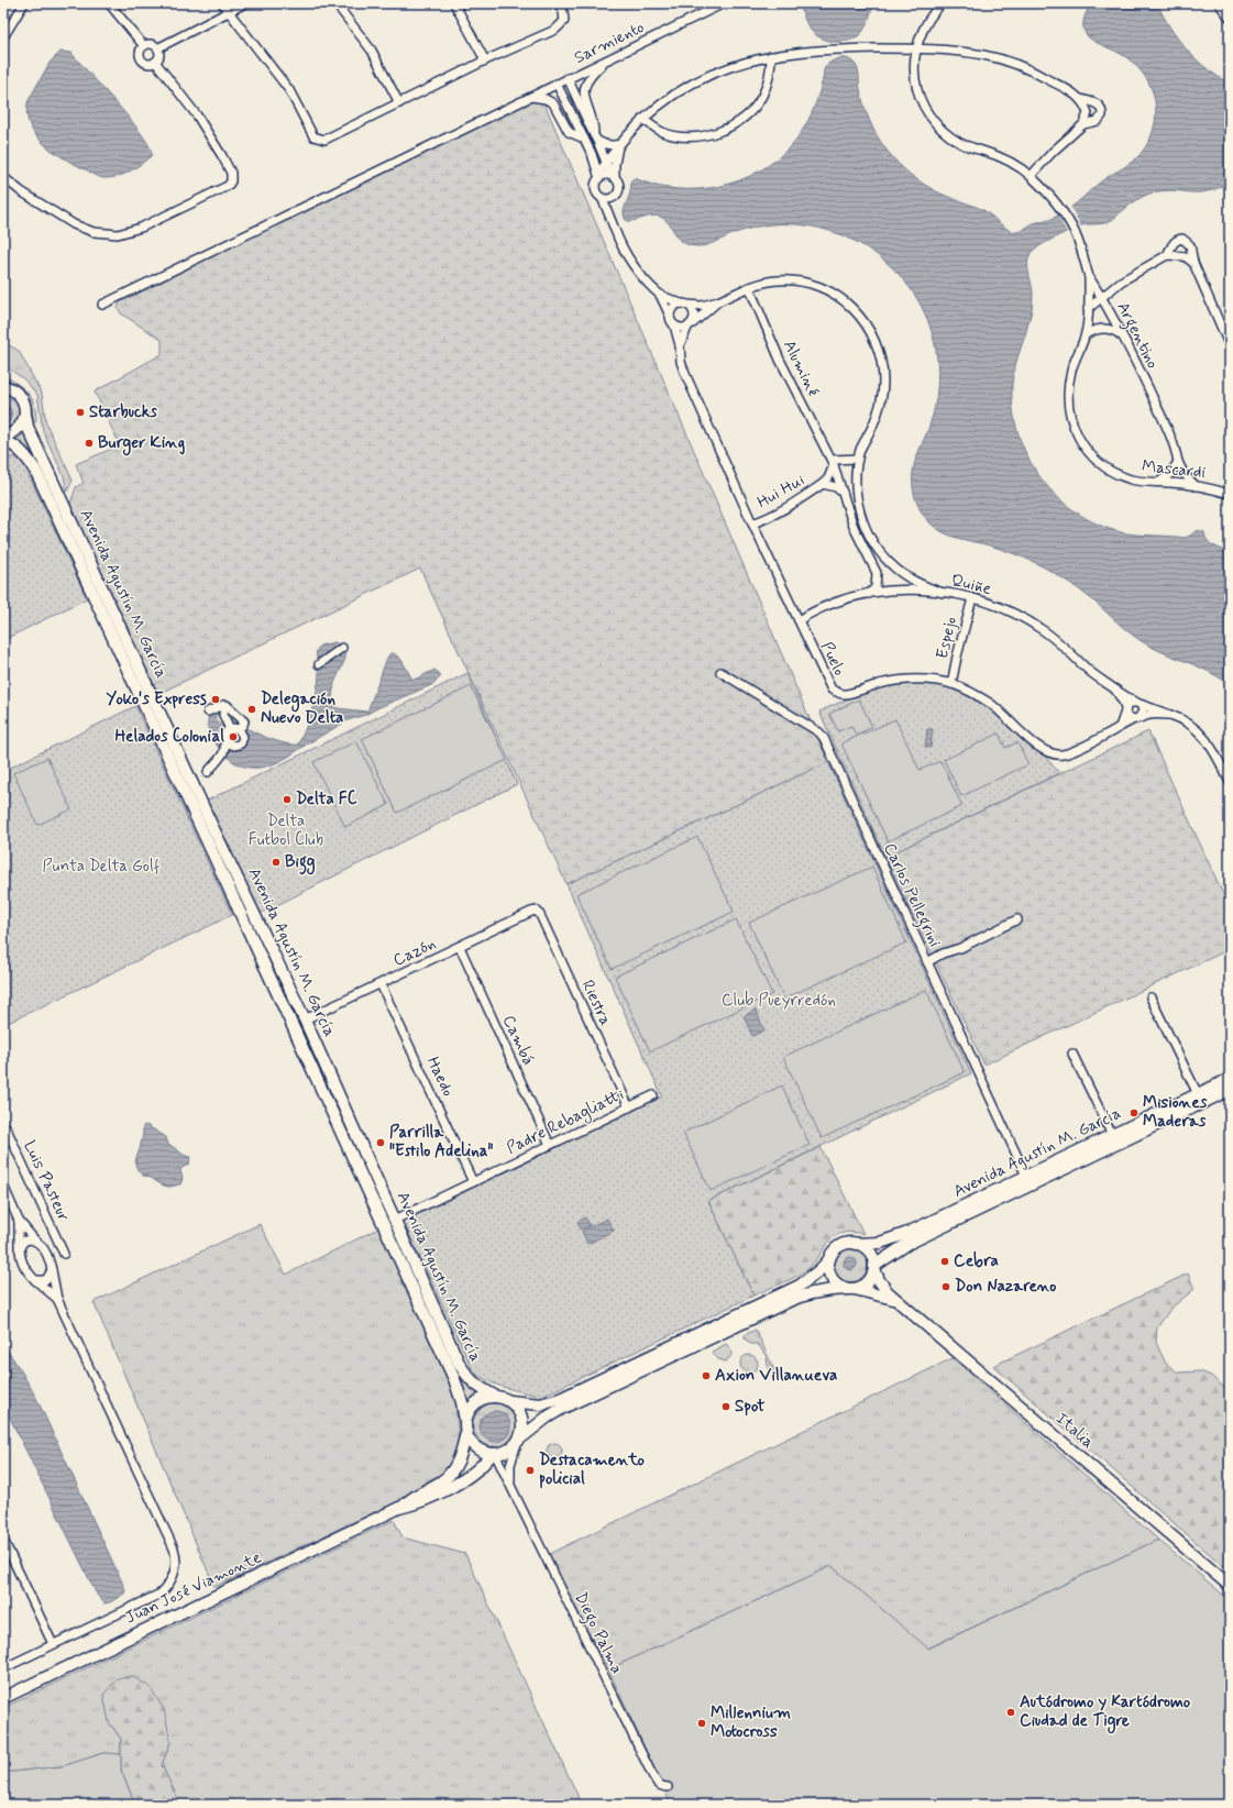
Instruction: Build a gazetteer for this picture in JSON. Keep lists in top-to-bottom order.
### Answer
{
  "streets": {
    "main road": ["Avenida Agustín M. García", "Italia", "Juan José Viamonte"],
    "street": [
      "Sarmiento",
      "Argentino",
      "Aluminé",
      "Mascardi",
      "Hui Hui",
      "Quiñe",
      "Espejo",
      "Puelo",
      "Carlos Pellegrini",
      "Cazón",
      "Riestra",
      "Cambá",
      "Haedo",
      "Padre Rebagliatti",
      "Luis Pasteur",
      "Diego Palma"
    ]
  },
  "crossings": [
    ["Argentino", "Mascardi"],
    ["Aluminé", "Quiñe"],
    ["Hui Hui", "Puelo"],
    ["Quiñe", "Espejo"],
    ["Quiñe", "Puelo"],
    ["Avenida Agustín M. García", "Carlos Pellegrini"],
    ["Avenida Agustín M. García", "Cazón"],
    ["Avenida Agustín M. García", "Padre Rebagliatti"],
    ["Avenida Agustín M. García", "Italia"],
    ["Avenida Agustín M. García", "Juan José Viamonte"],
    ["Avenida Agustín M. García", "Diego Palma"],
    ["Espejo", "Puelo"],
    ["Cazón", "Riestra"],
    ["Cazón", "Cambá"],
    ["Cazón", "Haedo"],
    ["Riestra", "Padre Rebagliatti"],
    ["Cambá", "Padre Rebagliatti"],
    ["Haedo", "Padre Rebagliatti"],
    ["Juan José Viamonte", "Diego Palma"]
  ],
  "parks": ["Delta Futbol Club", "Punta Delta Golf", "Club Pueyrredón"],
  "places": [
    "Starbucks",
    "Burger King",
    "Yoko's Express",
    "Delegación Nuevo Delta",
    "Helados Colonial",
    "Delta FC",
    "Bigg",
    "Misiones Maderas",
    "Parrilla \"Estilo Adelina\"",
    "Cebra",
    "Don Nazareno",
    "Axion Villanueva",
    "Spot",
    "Destacamento policial",
    "Autódromo y Kartódromo Ciudad de Tigre",
    "Millennium Motocross"
  ]
}
